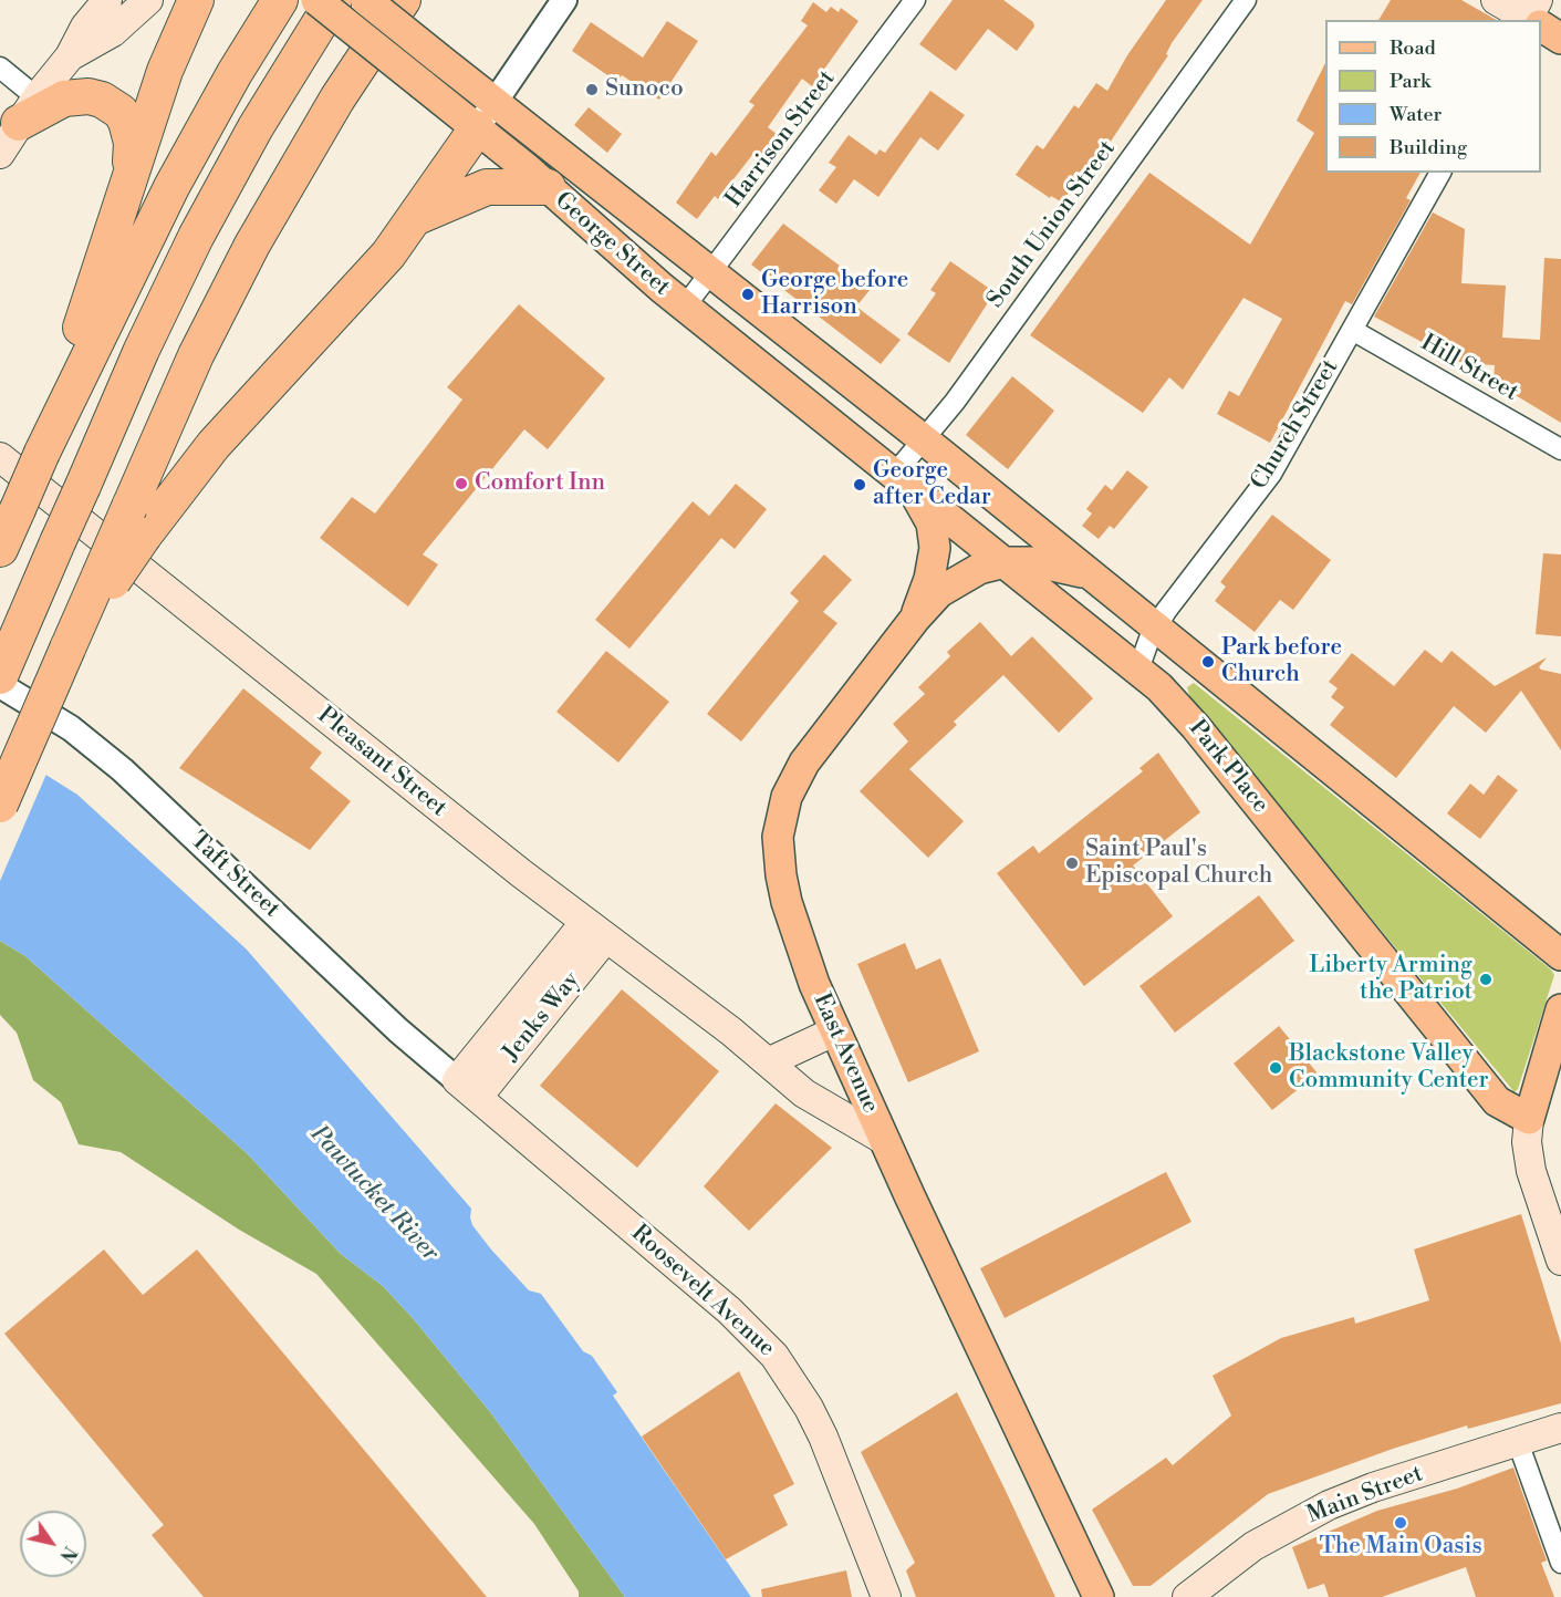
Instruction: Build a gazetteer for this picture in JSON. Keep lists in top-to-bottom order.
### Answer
{
  "streets": {
    "main road": [
      "George Street",
      "Pleasant Street",
      "Park Place",
      "Jenks Way",
      "East Avenue",
      "Roosevelt Avenue",
      "Main Street"
    ],
    "street": [
      "Harrison Street",
      "South Union Street",
      "Hill Street",
      "Church Street",
      "Taft Street"
    ]
  },
  "crossings": [
    ["Harrison Street", "George Street"],
    ["South Union Street", "George Street"],
    ["South Union Street", "Park Place"],
    ["George Street", "Park Place"],
    ["Hill Street", "Church Street"],
    ["Church Street", "Park Place"],
    ["Pleasant Street", "Jenks Way"],
    ["Pleasant Street", "East Avenue"],
    ["Park Place", "East Avenue"],
    ["Taft Street", "Jenks Way"],
    ["Taft Street", "Roosevelt Avenue"],
    ["Jenks Way", "Roosevelt Avenue"]
  ],
  "water": ["Pawtucket River"],
  "places": [
    "Sunoco",
    "George before Harrison",
    "Comfort Inn",
    "George after Cedar",
    "Park before Church",
    "Saint Paul's Episcopal Church",
    "Liberty Arming the Patriot",
    "Blackstone Valley Community Center",
    "The Main Oasis"
  ],
  "legend": [
    "Road",
    "Park",
    "Water",
    "Building"
  ],
  "north": "bottom right"
}
